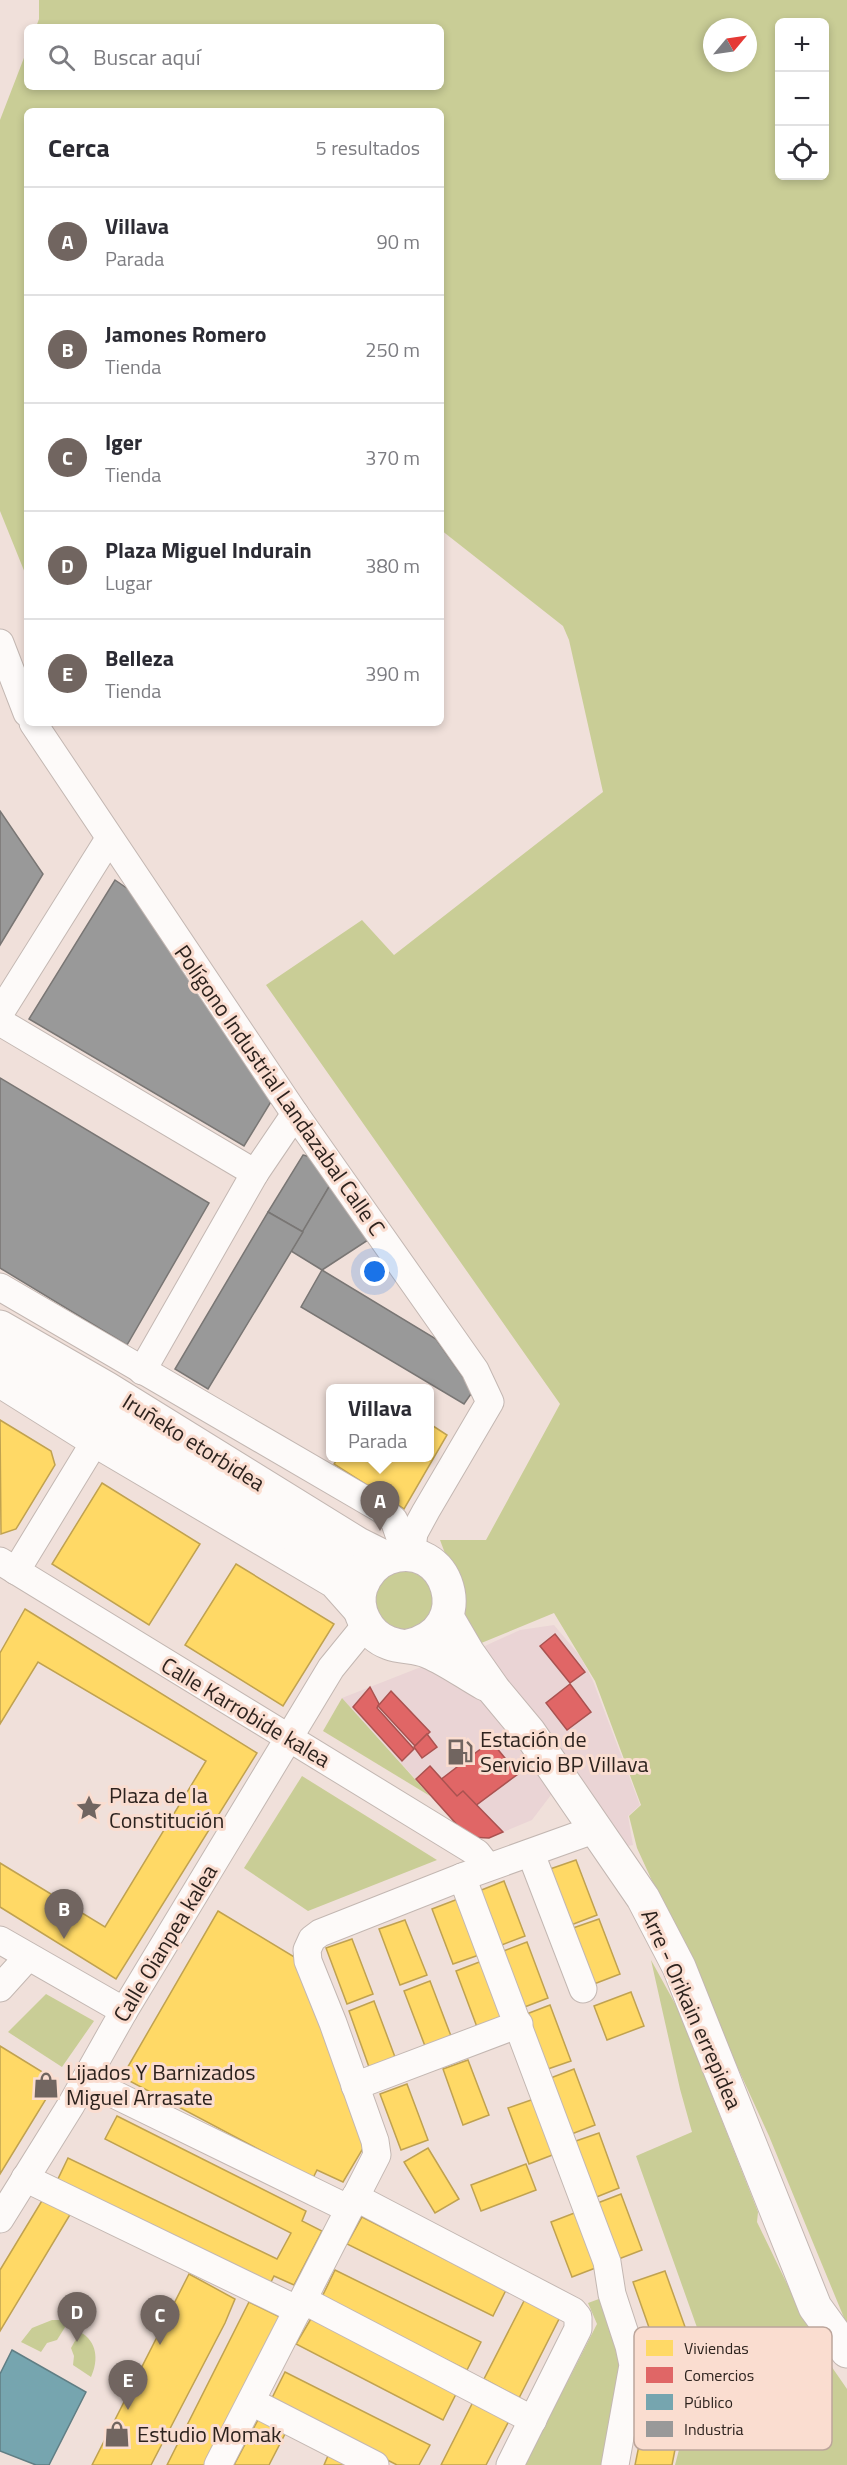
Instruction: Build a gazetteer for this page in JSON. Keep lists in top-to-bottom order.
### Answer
{
  "streets": {
    "main road": ["Iruñeko etorbidea", "Arre - Orikain errepidea"],
    "street": ["Polígono Industrial Landazabal Calle C", "Calle Karrobide kalea", "Calle Oianpea kalea"]
  },
  "crossings": [
    ["Polígono Industrial Landazabal Calle C", "Iruñeko etorbidea"],
    ["Polígono Industrial Landazabal Calle C", "Calle Oianpea kalea"],
    ["Polígono Industrial Landazabal Calle C", "Arre - Orikain errepidea"],
    ["Iruñeko etorbidea", "Calle Oianpea kalea"],
    ["Iruñeko etorbidea", "Arre - Orikain errepidea"],
    ["Calle Karrobide kalea", "Calle Oianpea kalea"],
    ["Calle Oianpea kalea", "Arre - Orikain errepidea"]
  ],
  "places": {
    "fuel station": ["Estación de Servicio BP Villava"],
    "place": ["Plaza de la Constitución"],
    "shop": ["Lijados Y Barnizados Miguel Arrasate", "Estudio Momak"]
  },
  "legend": [
    "Viviendas",
    "Comercios",
    "Público",
    "Industria"
  ],
  "north": "top right",
  "page": {
    "map_buttons": ["+", "−"],
    "search": "Buscar aquí",
    "heading": ["Cerca", "5 resultados"],
    "list": [
      {
        "mark": "A",
        "name": "Villava",
        "note": "Parada",
        "value": "90 m"
      },
      {
        "mark": "B",
        "name": "Jamones Romero",
        "note": "Tienda",
        "value": "250 m"
      },
      {
        "mark": "C",
        "name": "Iger",
        "note": "Tienda",
        "value": "370 m"
      },
      {
        "mark": "D",
        "name": "Plaza Miguel Indurain",
        "note": "Lugar",
        "value": "380 m"
      },
      {
        "mark": "E",
        "name": "Belleza",
        "note": "Tienda",
        "value": "390 m"
      }
    ],
    "popup": ["Villava", "Parada"],
    "pins": [
      "A",
      "B",
      "D",
      "C",
      "E"
    ]
  }
}
